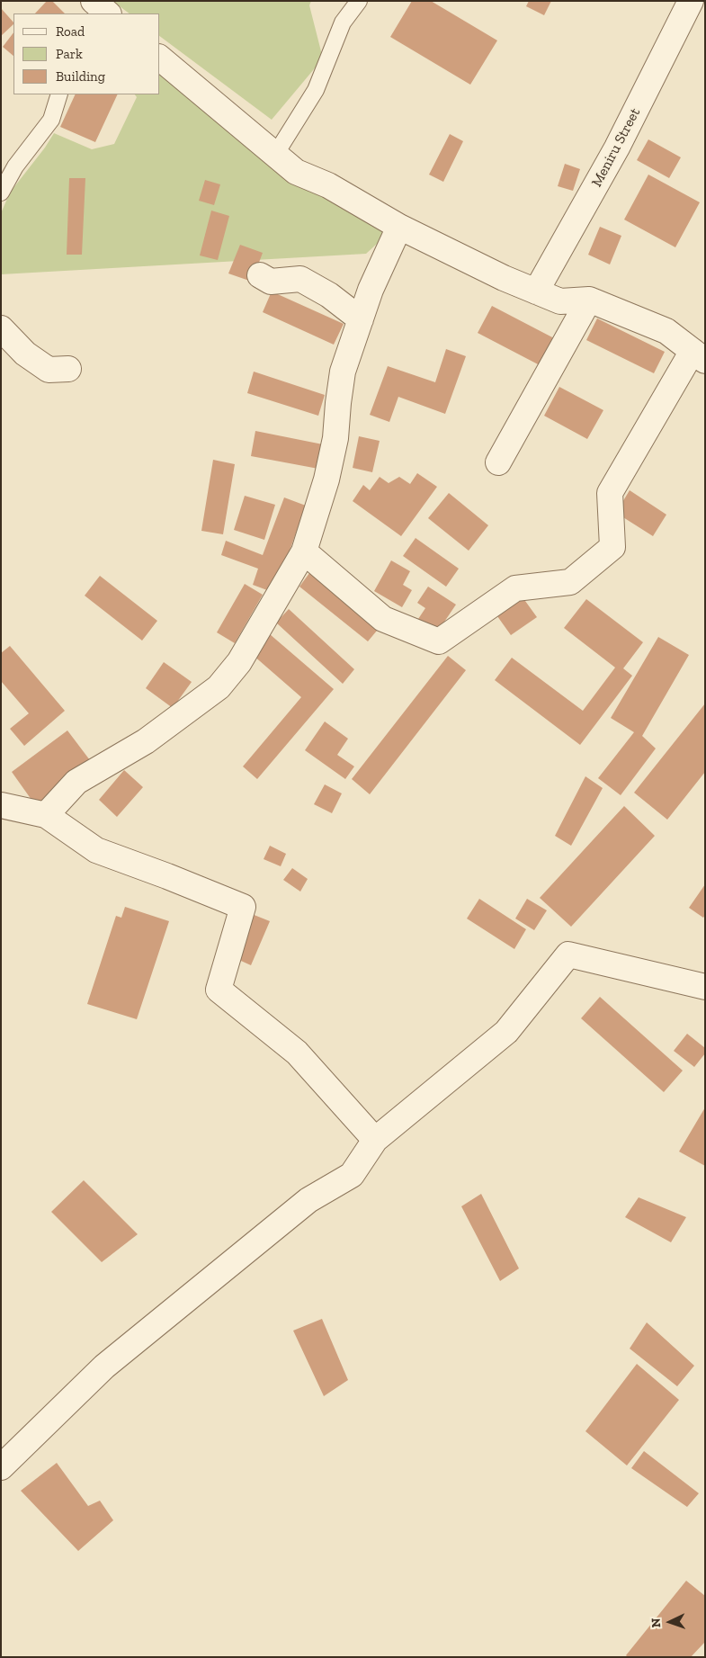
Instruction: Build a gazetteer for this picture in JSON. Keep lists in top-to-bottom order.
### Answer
{
  "streets": {
    "street": ["Meniru Street"]
  },
  "legend": ["Road", "Park", "Building"],
  "north": "left"
}
